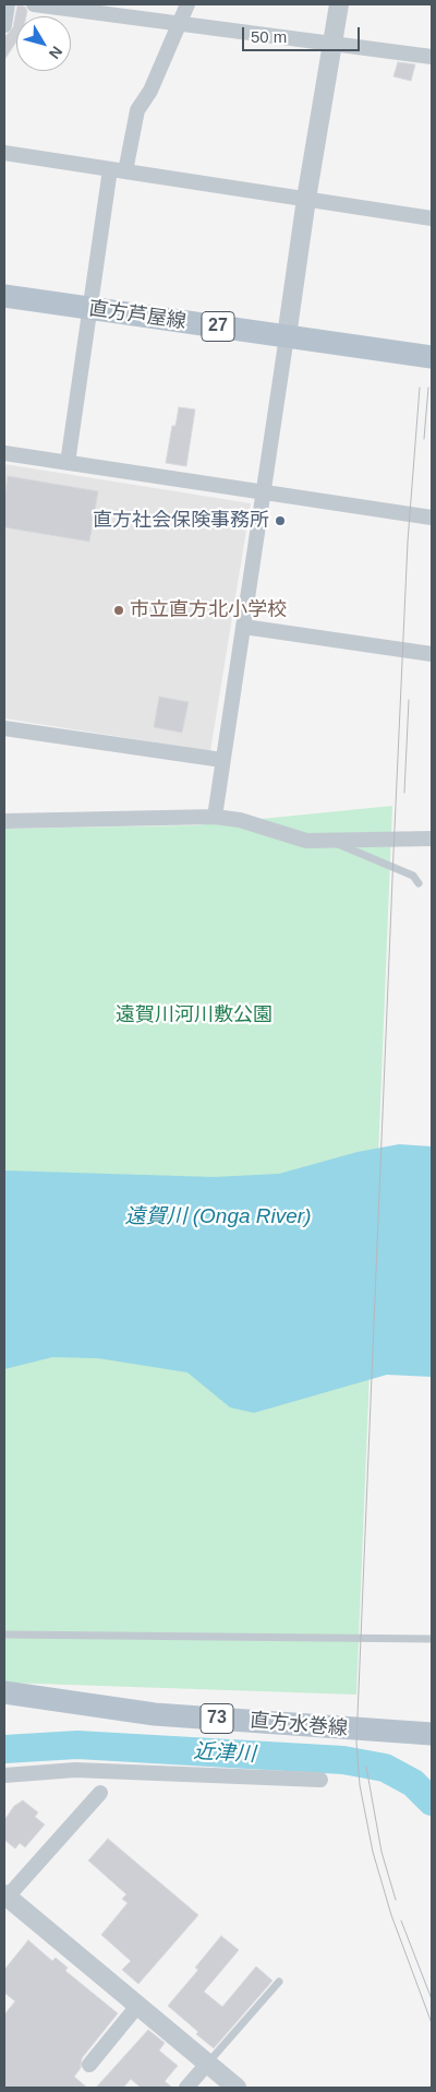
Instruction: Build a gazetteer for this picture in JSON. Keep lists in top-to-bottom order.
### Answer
{
  "streets": {
    "main road": [
      "直方芦屋線",
      "27",
      "73",
      "直方水巻線"
    ]
  },
  "water": ["遠賀川 (Onga River)", "近津川"],
  "parks": ["遠賀川河川敷公園"],
  "places": ["直方社会保険事務所", "市立直方北小学校"],
  "scale_bar": "50 m",
  "north": "bottom right"
}
